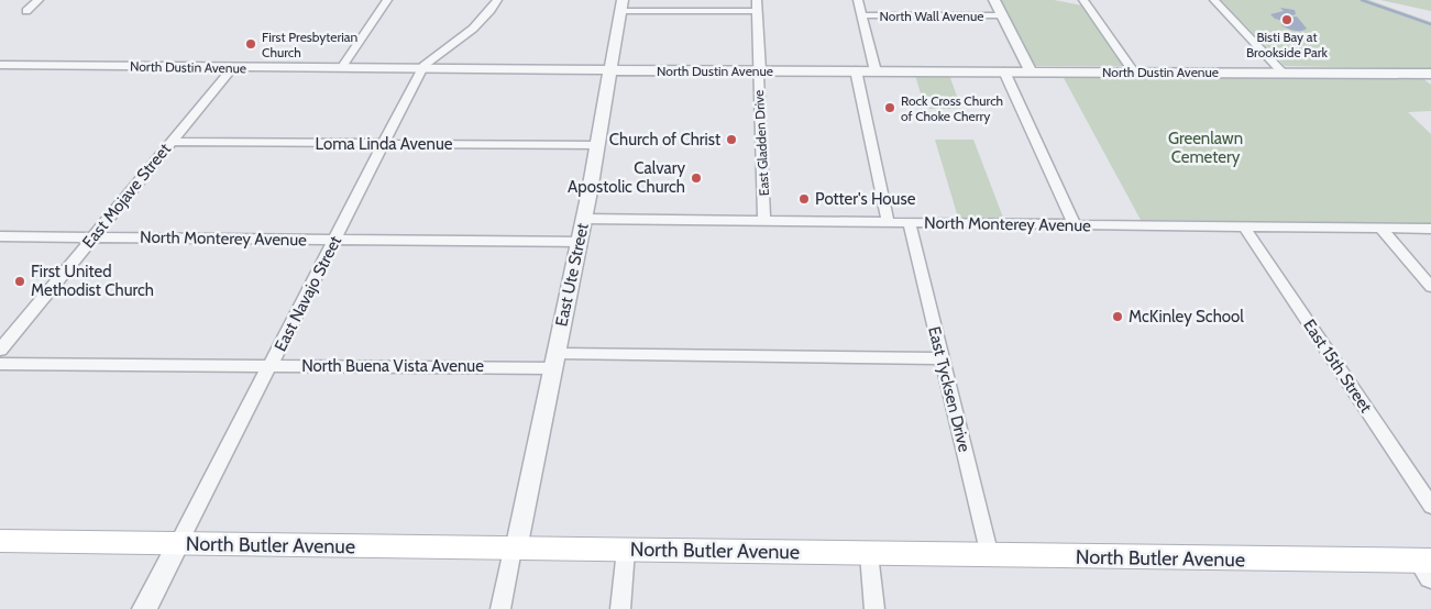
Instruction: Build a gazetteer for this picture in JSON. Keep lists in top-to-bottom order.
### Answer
{
  "streets": {
    "main road": ["North Butler Avenue"],
    "street": [
      "North Wall Avenue",
      "North Dustin Avenue",
      "East Gladden Drive",
      "Loma Linda Avenue",
      "East Mojave Street",
      "North Monterey Avenue",
      "East Ute Street",
      "East Navajo Street",
      "North Buena Vista Avenue",
      "East 15th Street",
      "East Tycksen Drive"
    ]
  },
  "crossings": [
    ["North Dustin Avenue", "East Gladden Drive"],
    ["North Dustin Avenue", "East Mojave Street"],
    ["North Dustin Avenue", "East Ute Street"],
    ["North Dustin Avenue", "East Navajo Street"],
    ["East Gladden Drive", "North Monterey Avenue"],
    ["Loma Linda Avenue", "East Mojave Street"],
    ["Loma Linda Avenue", "East Ute Street"],
    ["Loma Linda Avenue", "East Navajo Street"],
    ["East Mojave Street", "North Monterey Avenue"],
    ["North Monterey Avenue", "East Ute Street"],
    ["North Monterey Avenue", "East Navajo Street"],
    ["North Monterey Avenue", "East 15th Street"],
    ["North Monterey Avenue", "East Tycksen Drive"],
    ["East Ute Street", "North Buena Vista Avenue"],
    ["East Ute Street", "North Butler Avenue"],
    ["East Navajo Street", "North Buena Vista Avenue"],
    ["East Navajo Street", "North Butler Avenue"],
    ["North Buena Vista Avenue", "East Tycksen Drive"],
    ["East Tycksen Drive", "North Butler Avenue"]
  ],
  "parks": ["Greenlawn Cemetery"],
  "places": [
    "Bisti Bay at Brookside Park",
    "First Presbyterian Church",
    "Rock Cross Church of Choke Cherry",
    "Church of Christ",
    "Calvary Apostolic Church",
    "Potter's House",
    "First United Methodist Church",
    "McKinley School"
  ]
}
